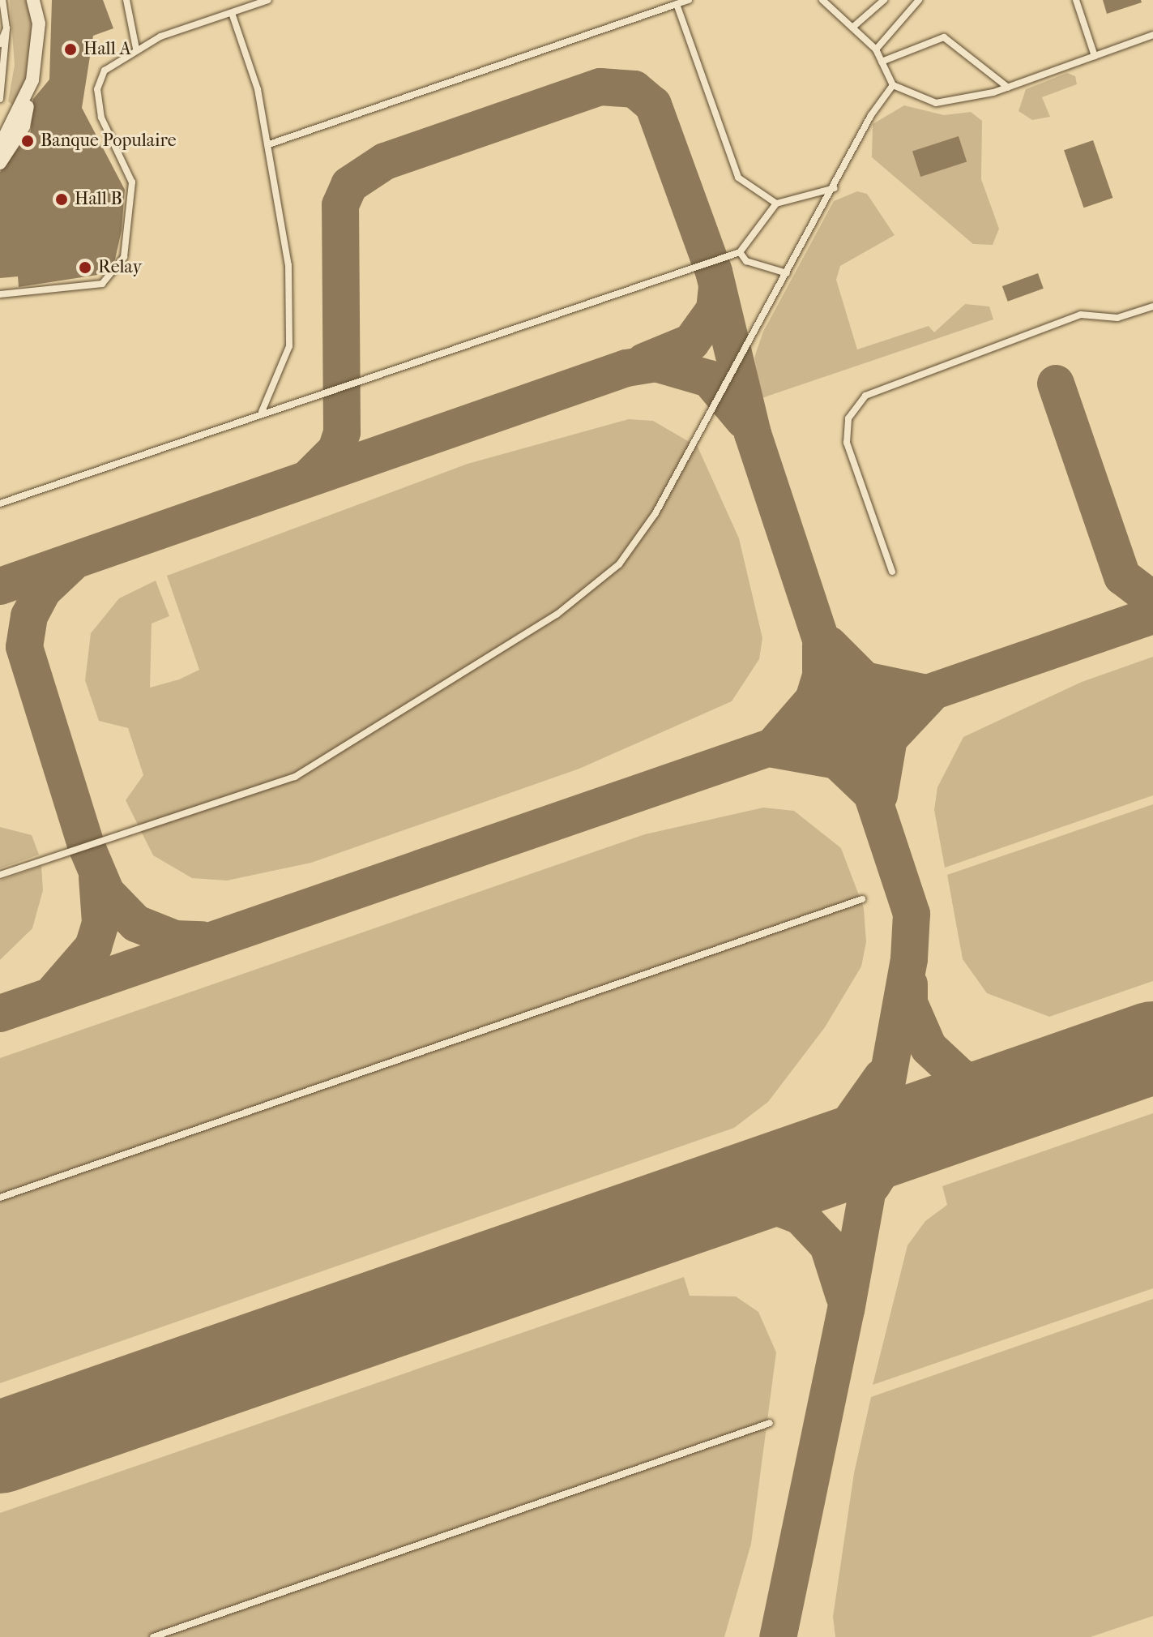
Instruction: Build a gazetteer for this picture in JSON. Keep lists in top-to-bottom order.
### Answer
{
  "places": [
    "Hall A",
    "Banque Populaire",
    "Hall B",
    "Relay"
  ]
}
